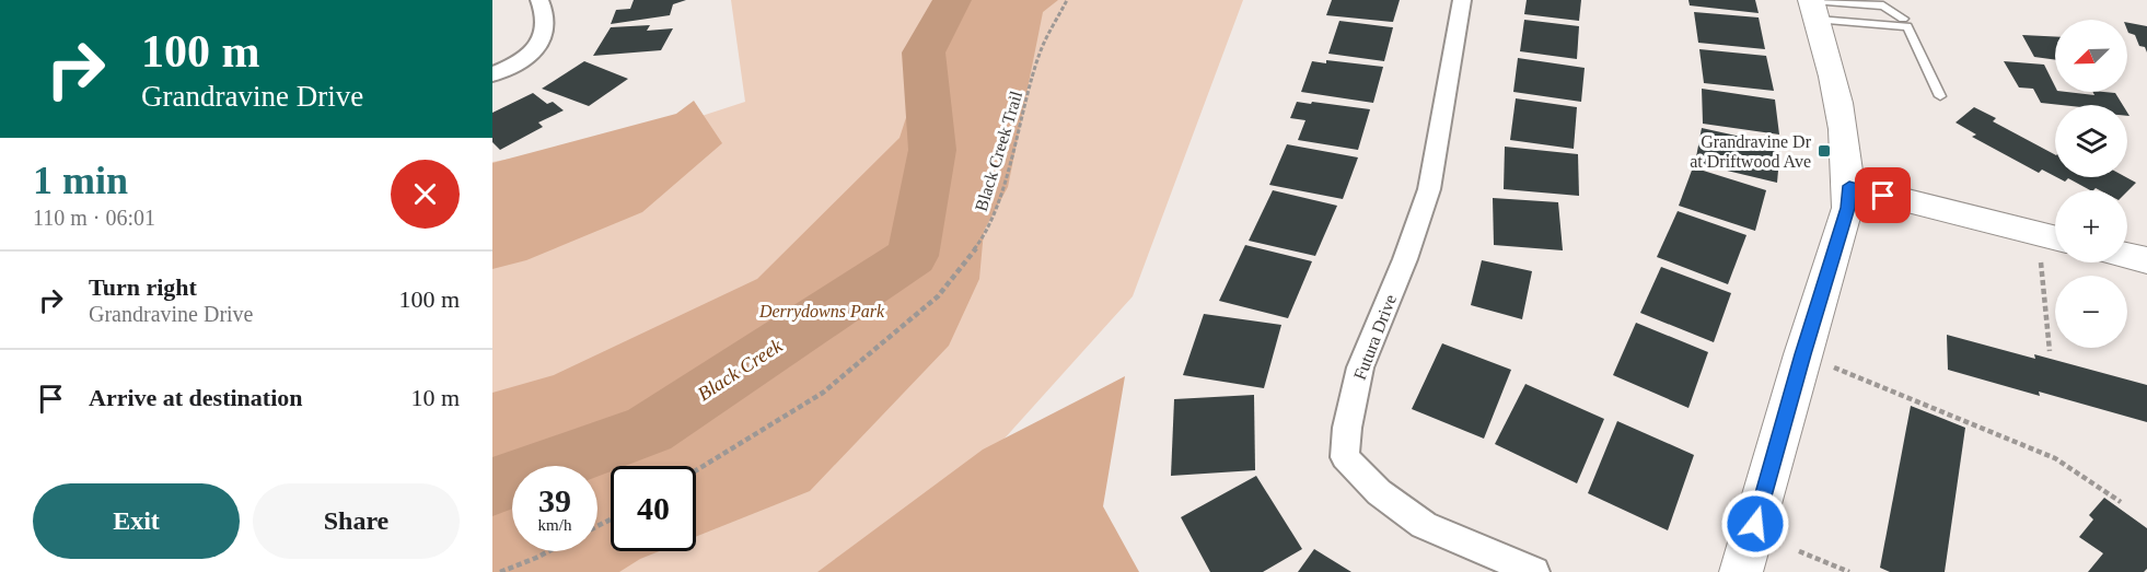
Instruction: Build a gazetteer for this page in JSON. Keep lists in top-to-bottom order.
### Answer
{
  "streets": {
    "street": ["Futura Drive"],
    "path": ["Black Creek Trail"]
  },
  "water": ["Black Creek"],
  "parks": ["Derrydowns Park"],
  "places": {
    "transit": ["Grandravine Dr at Driftwood Ave"]
  },
  "north": "bottom left",
  "page": {
    "turn": ["100 m", "Grandravine Drive"],
    "map_buttons": ["+", "−"],
    "heading": ["1 min", "110 m · 06:01"],
    "list": [
      {
        "name": "Turn right",
        "note": "Grandravine Drive",
        "value": "100 m"
      },
      {
        "name": "Arrive at destination",
        "value": "10 m"
      }
    ],
    "speed": "39 km/h",
    "limit": "40",
    "buttons": ["Exit", "Share"]
  }
}
